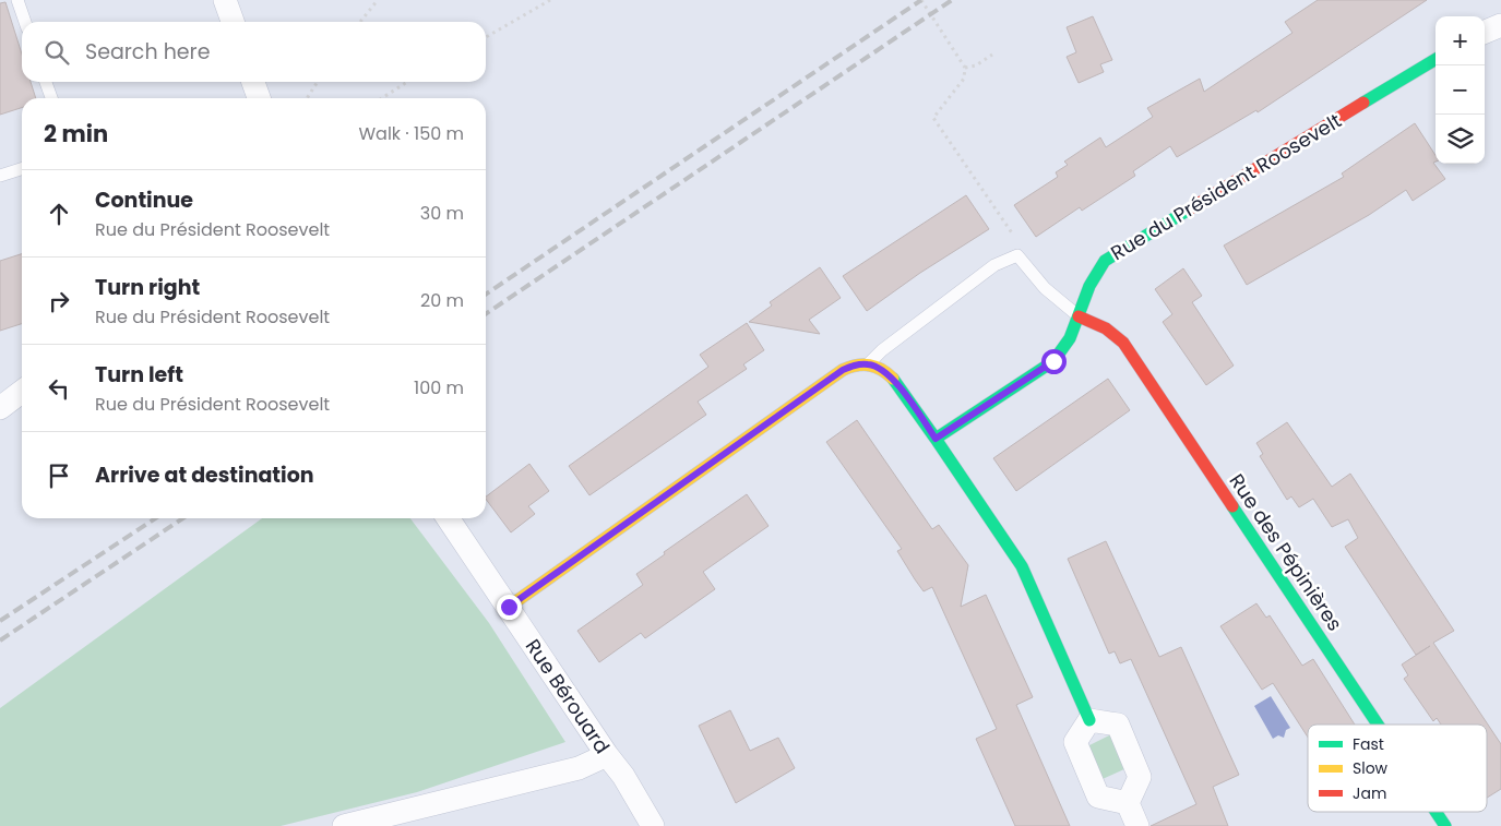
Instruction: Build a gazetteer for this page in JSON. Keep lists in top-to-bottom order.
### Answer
{
  "streets": {
    "street": ["Rue du Président Roosevelt", "Rue des Pépinières", "Rue Bérouard"]
  },
  "crossings": [
    ["Rue du Président Roosevelt", "Rue des Pépinières"]
  ],
  "legend": ["Fast", "Slow", "Jam"],
  "page": {
    "map_buttons": ["+", "−"],
    "search": "Search here",
    "heading": ["2 min", "Walk · 150 m"],
    "list": [
      ["Continue", "Rue du Président Roosevelt", "30 m"],
      ["Turn right", "Rue du Président Roosevelt", "20 m"],
      ["Turn left", "Rue du Président Roosevelt", "100 m"],
      "Arrive at destination"
    ]
  }
}
